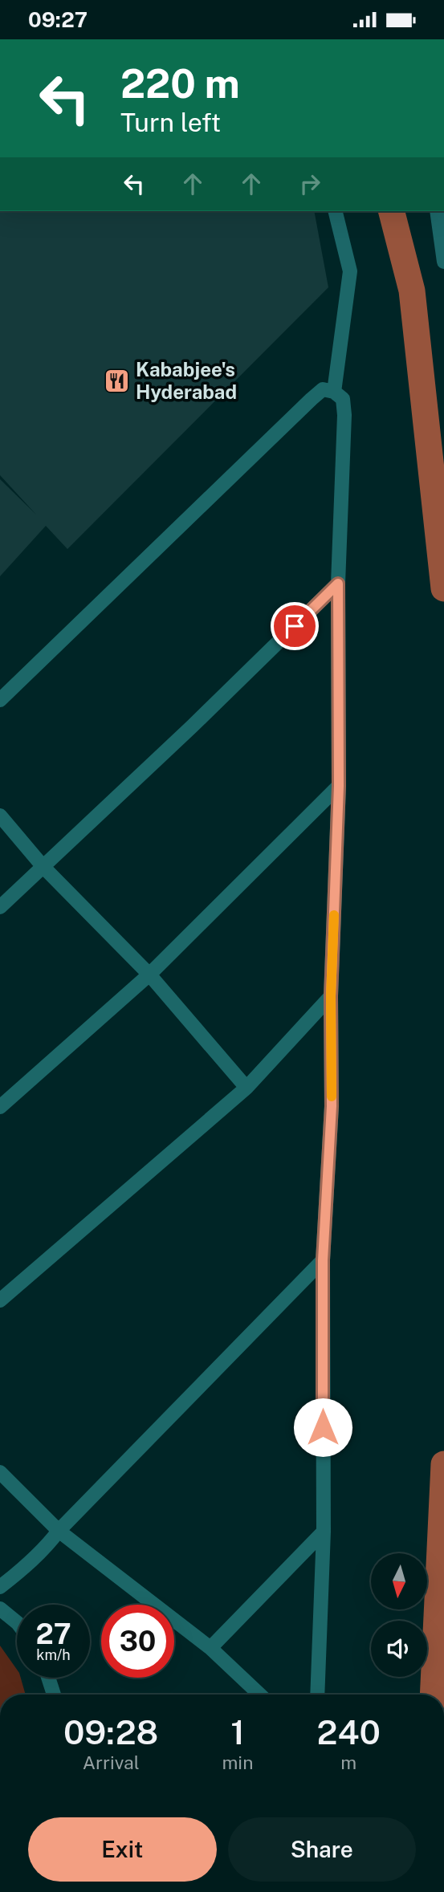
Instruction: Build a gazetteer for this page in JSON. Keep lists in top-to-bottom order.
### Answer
{
  "places": {
    "restaurant": ["Kababjee's Hyderabad"]
  },
  "north": "bottom",
  "page": {
    "status": "09:27",
    "turn": ["220 m", "Turn left"],
    "speed": "27 km/h",
    "limit": "30",
    "eta": [
      "09:28",
      "Arrival",
      "1",
      "min",
      "240",
      "m"
    ],
    "buttons": ["Exit", "Share"]
  }
}
